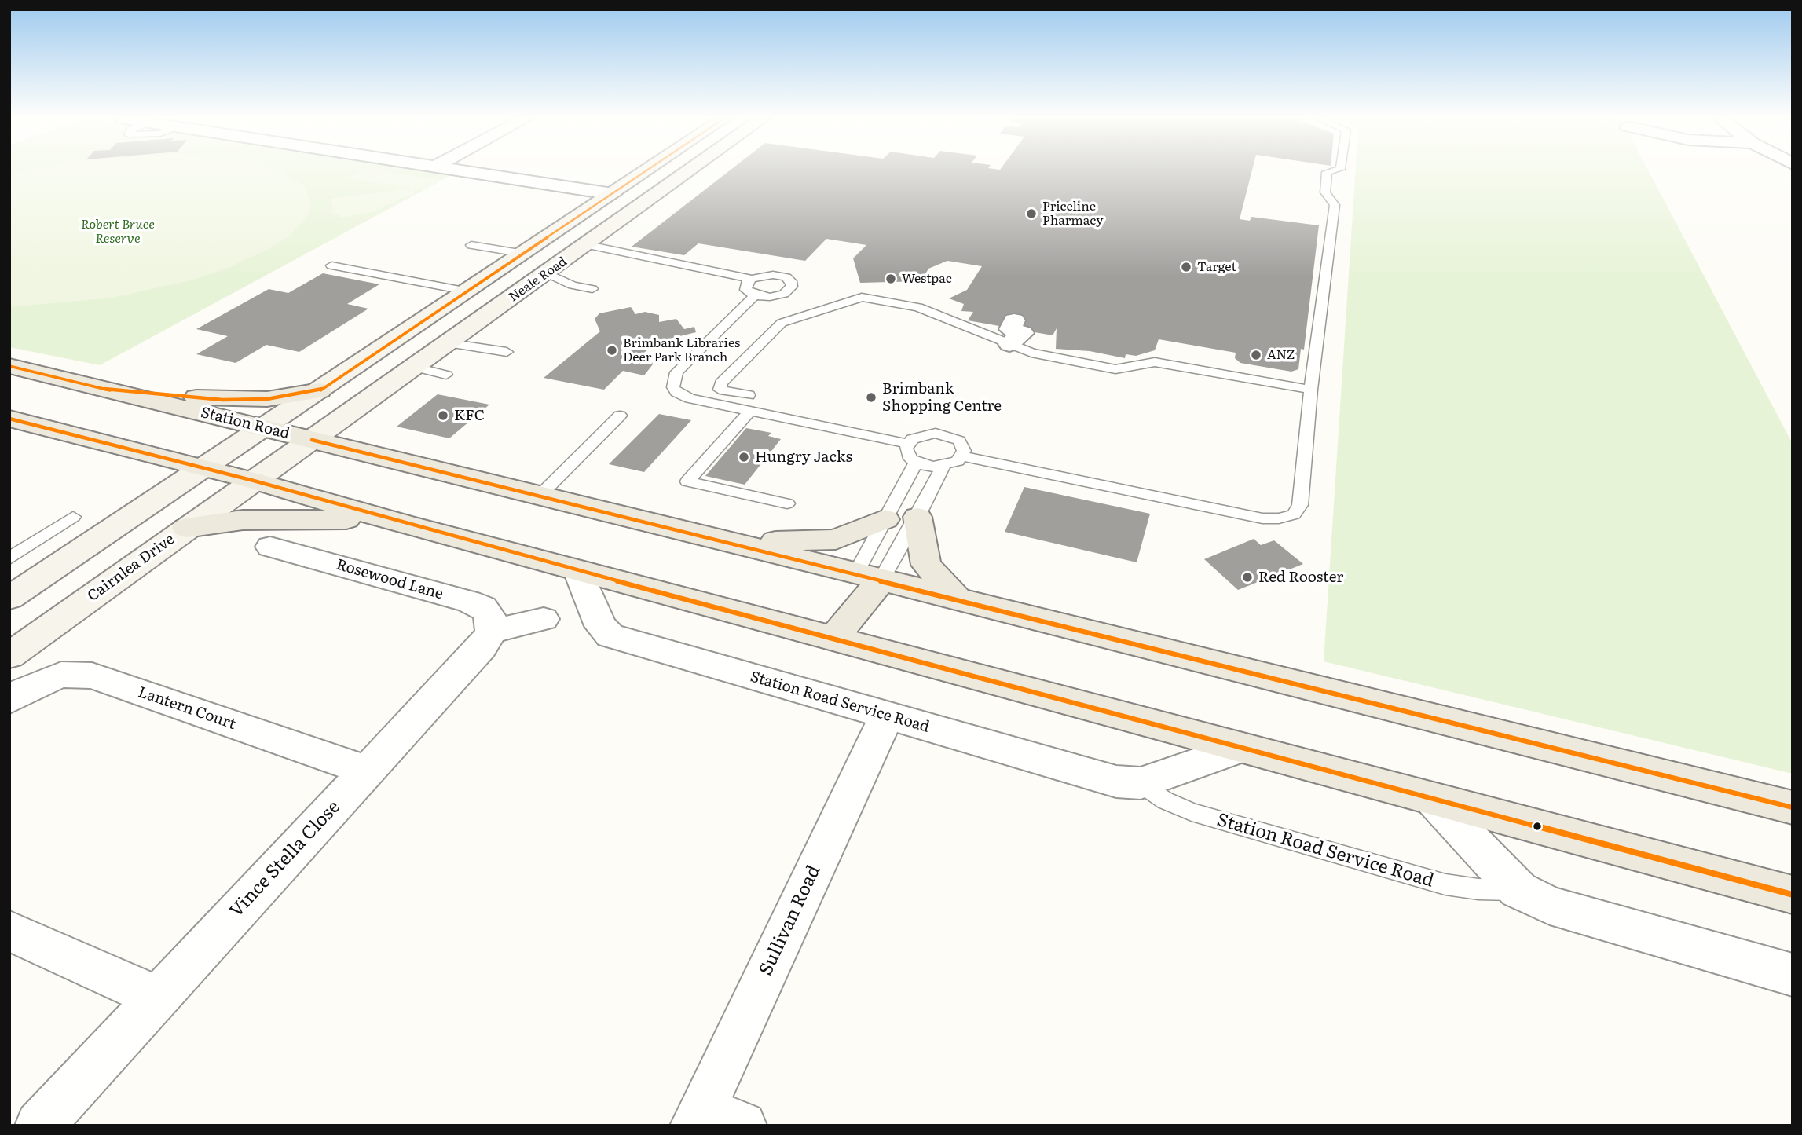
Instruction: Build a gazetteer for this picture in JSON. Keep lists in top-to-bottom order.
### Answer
{
  "streets": {
    "main road": ["Station Road"],
    "street": [
      "Neale Road",
      "Cairnlea Drive",
      "Rosewood Lane",
      "Station Road Service Road",
      "Lantern Court",
      "Vince Stella Close",
      "Sullivan Road"
    ]
  },
  "crossings": [
    ["Neale Road", "Station Road"],
    ["Neale Road", "Cairnlea Drive"],
    ["Station Road", "Cairnlea Drive"],
    ["Rosewood Lane", "Vince Stella Close"],
    ["Station Road Service Road", "Sullivan Road"],
    ["Lantern Court", "Vince Stella Close"]
  ],
  "parks": ["Robert Bruce Reserve"],
  "places": [
    "Priceline Pharmacy",
    "Target",
    "Westpac",
    "Brimbank Libraries Deer Park Branch",
    "ANZ",
    "Brimbank Shopping Centre",
    "KFC",
    "Hungry Jacks",
    "Red Rooster"
  ]
}
